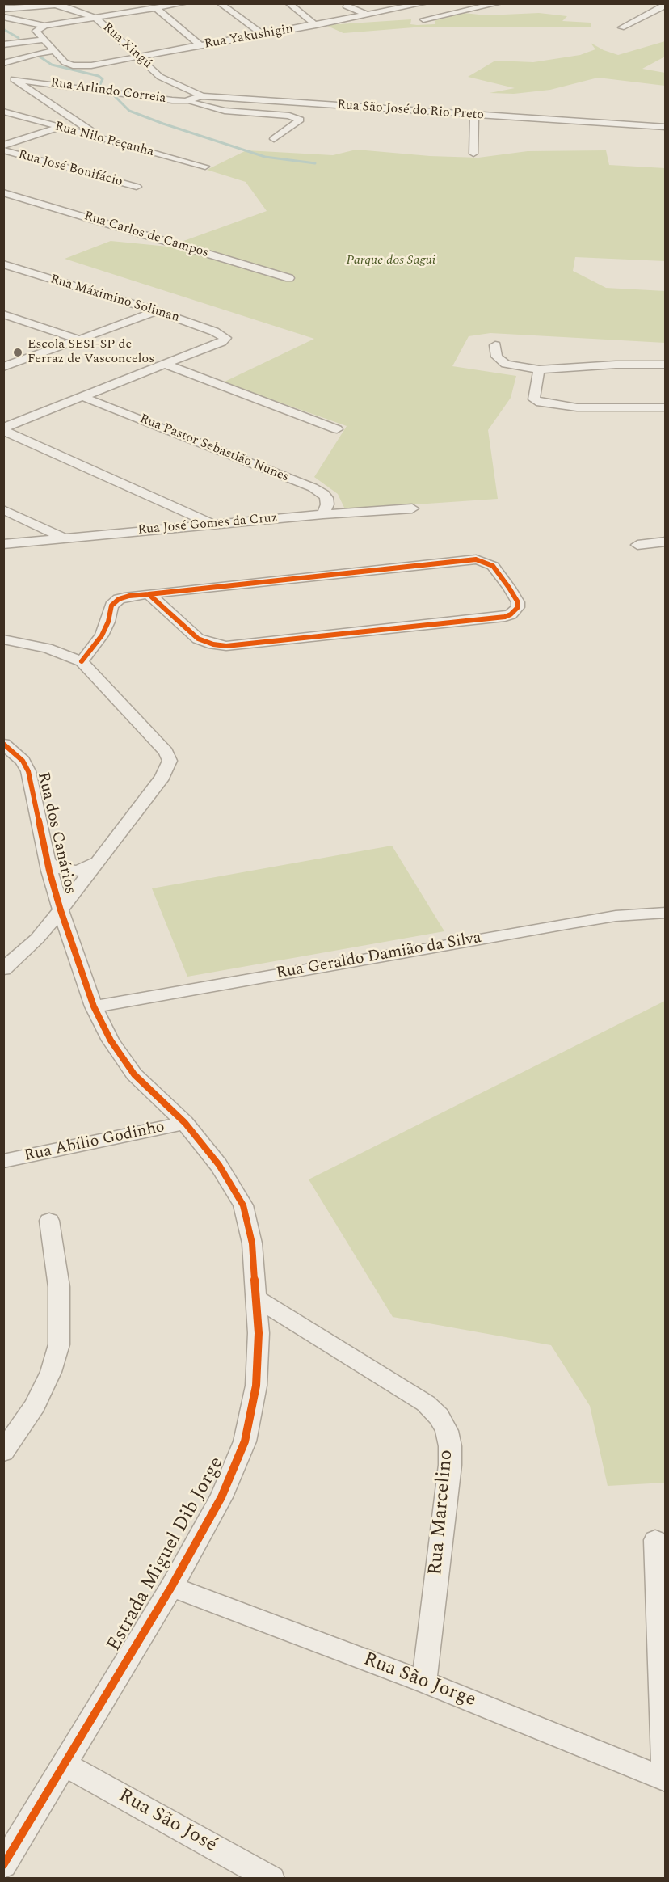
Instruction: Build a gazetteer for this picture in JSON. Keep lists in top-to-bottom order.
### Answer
{
  "streets": {
    "street": [
      "Rua Yakushigin",
      "Rua Xingú",
      "Rua Arlindo Correia",
      "Rua São José do Rio Preto",
      "Rua Nilo Peçanha",
      "Rua José Bonifácio",
      "Rua Carlos de Campos",
      "Rua Máximino Soliman",
      "Rua Pastor Sebastião Nunes",
      "Rua José Gomes da Cruz",
      "Rua dos Canários",
      "Rua Geraldo Damião da Silva",
      "Rua Abílio Godinho",
      "Rua Marcelino",
      "Estrada Miguel Dib Jorge",
      "Rua São Jorge",
      "Rua São José"
    ]
  },
  "crossings": [
    ["Rua Yakushigin", "Rua Xingú"],
    ["Rua Xingú", "Rua São José do Rio Preto"],
    ["Rua Arlindo Correia", "Rua São José do Rio Preto"],
    ["Rua Pastor Sebastião Nunes", "Rua José Gomes da Cruz"],
    ["Rua dos Canários", "Estrada Miguel Dib Jorge"],
    ["Rua Geraldo Damião da Silva", "Estrada Miguel Dib Jorge"],
    ["Rua Abílio Godinho", "Estrada Miguel Dib Jorge"],
    ["Rua Marcelino", "Estrada Miguel Dib Jorge"],
    ["Rua Marcelino", "Rua São Jorge"],
    ["Estrada Miguel Dib Jorge", "Rua São Jorge"],
    ["Estrada Miguel Dib Jorge", "Rua São José"]
  ],
  "parks": ["Parque dos Sagui"],
  "places": ["Escola SESI-SP de Ferraz de Vasconcelos"]
}
